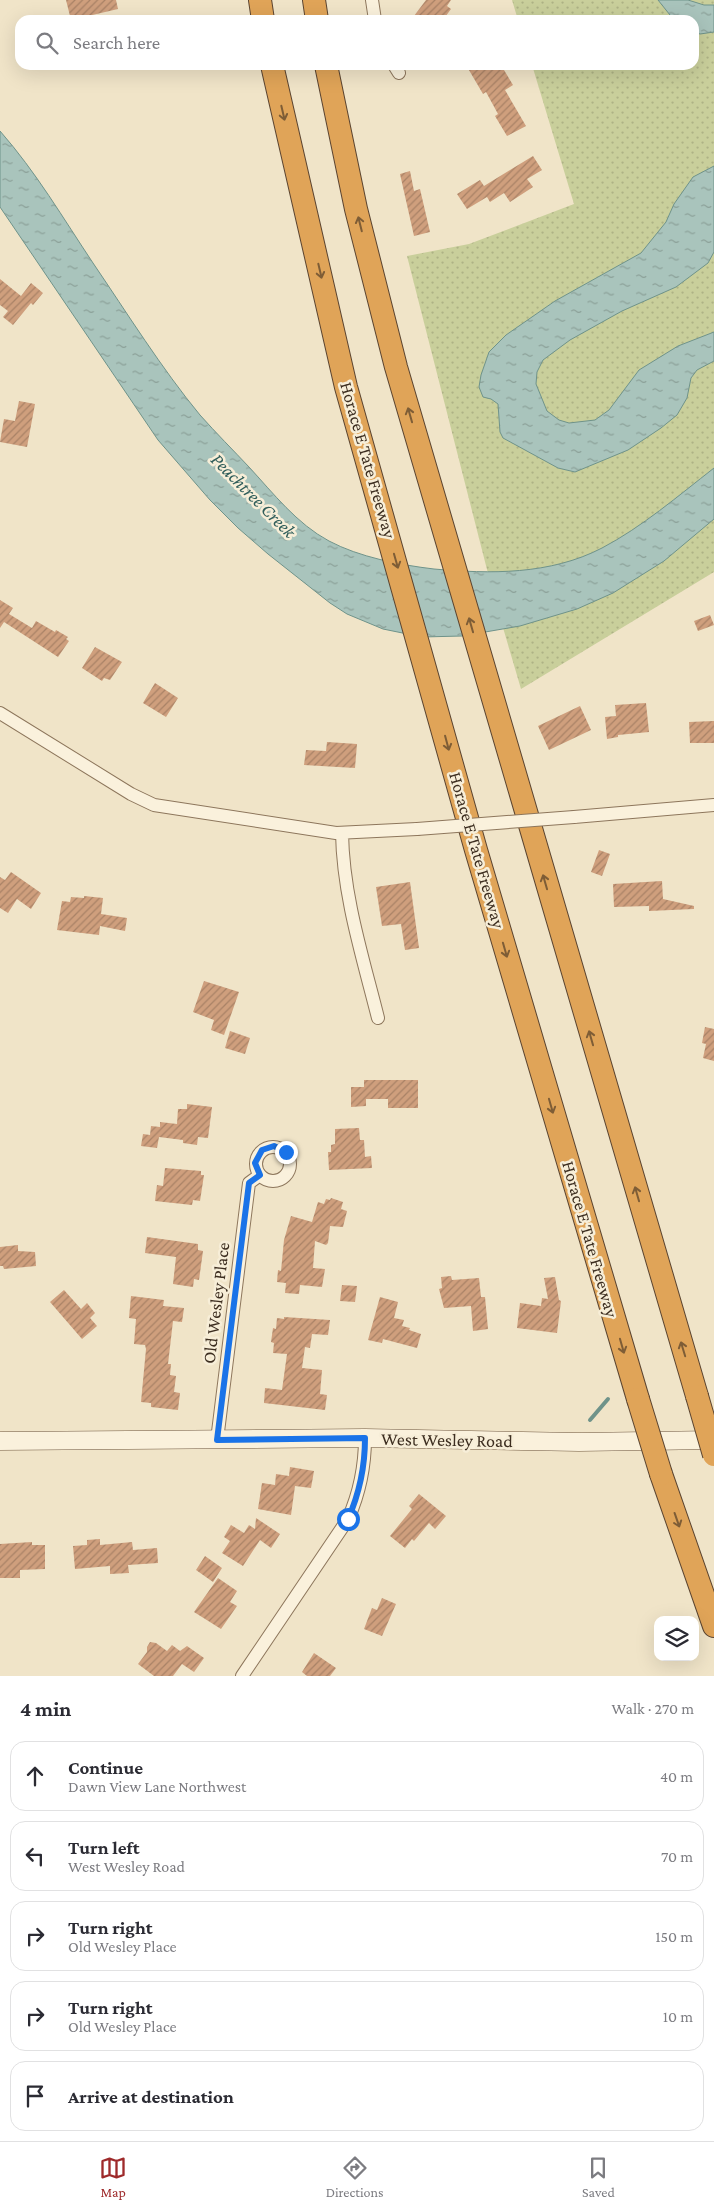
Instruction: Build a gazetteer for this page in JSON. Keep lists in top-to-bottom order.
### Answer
{
  "streets": {
    "highway": ["Horace E Tate Freeway"],
    "street": ["Old Wesley Place", "West Wesley Road"]
  },
  "crossings": [
    ["Old Wesley Place", "West Wesley Road"]
  ],
  "water": ["Peachtree Creek"],
  "page": {
    "search": "Search here",
    "heading": ["4 min", "Walk · 270 m"],
    "list": [
      ["Continue", "Dawn View Lane Northwest", "40 m"],
      ["Turn left", "West Wesley Road", "70 m"],
      ["Turn right", "Old Wesley Place", "150 m"],
      ["Turn right", "Old Wesley Place", "10 m"],
      "Arrive at destination"
    ],
    "nav": ["Map", "Directions", "Saved"]
  }
}
